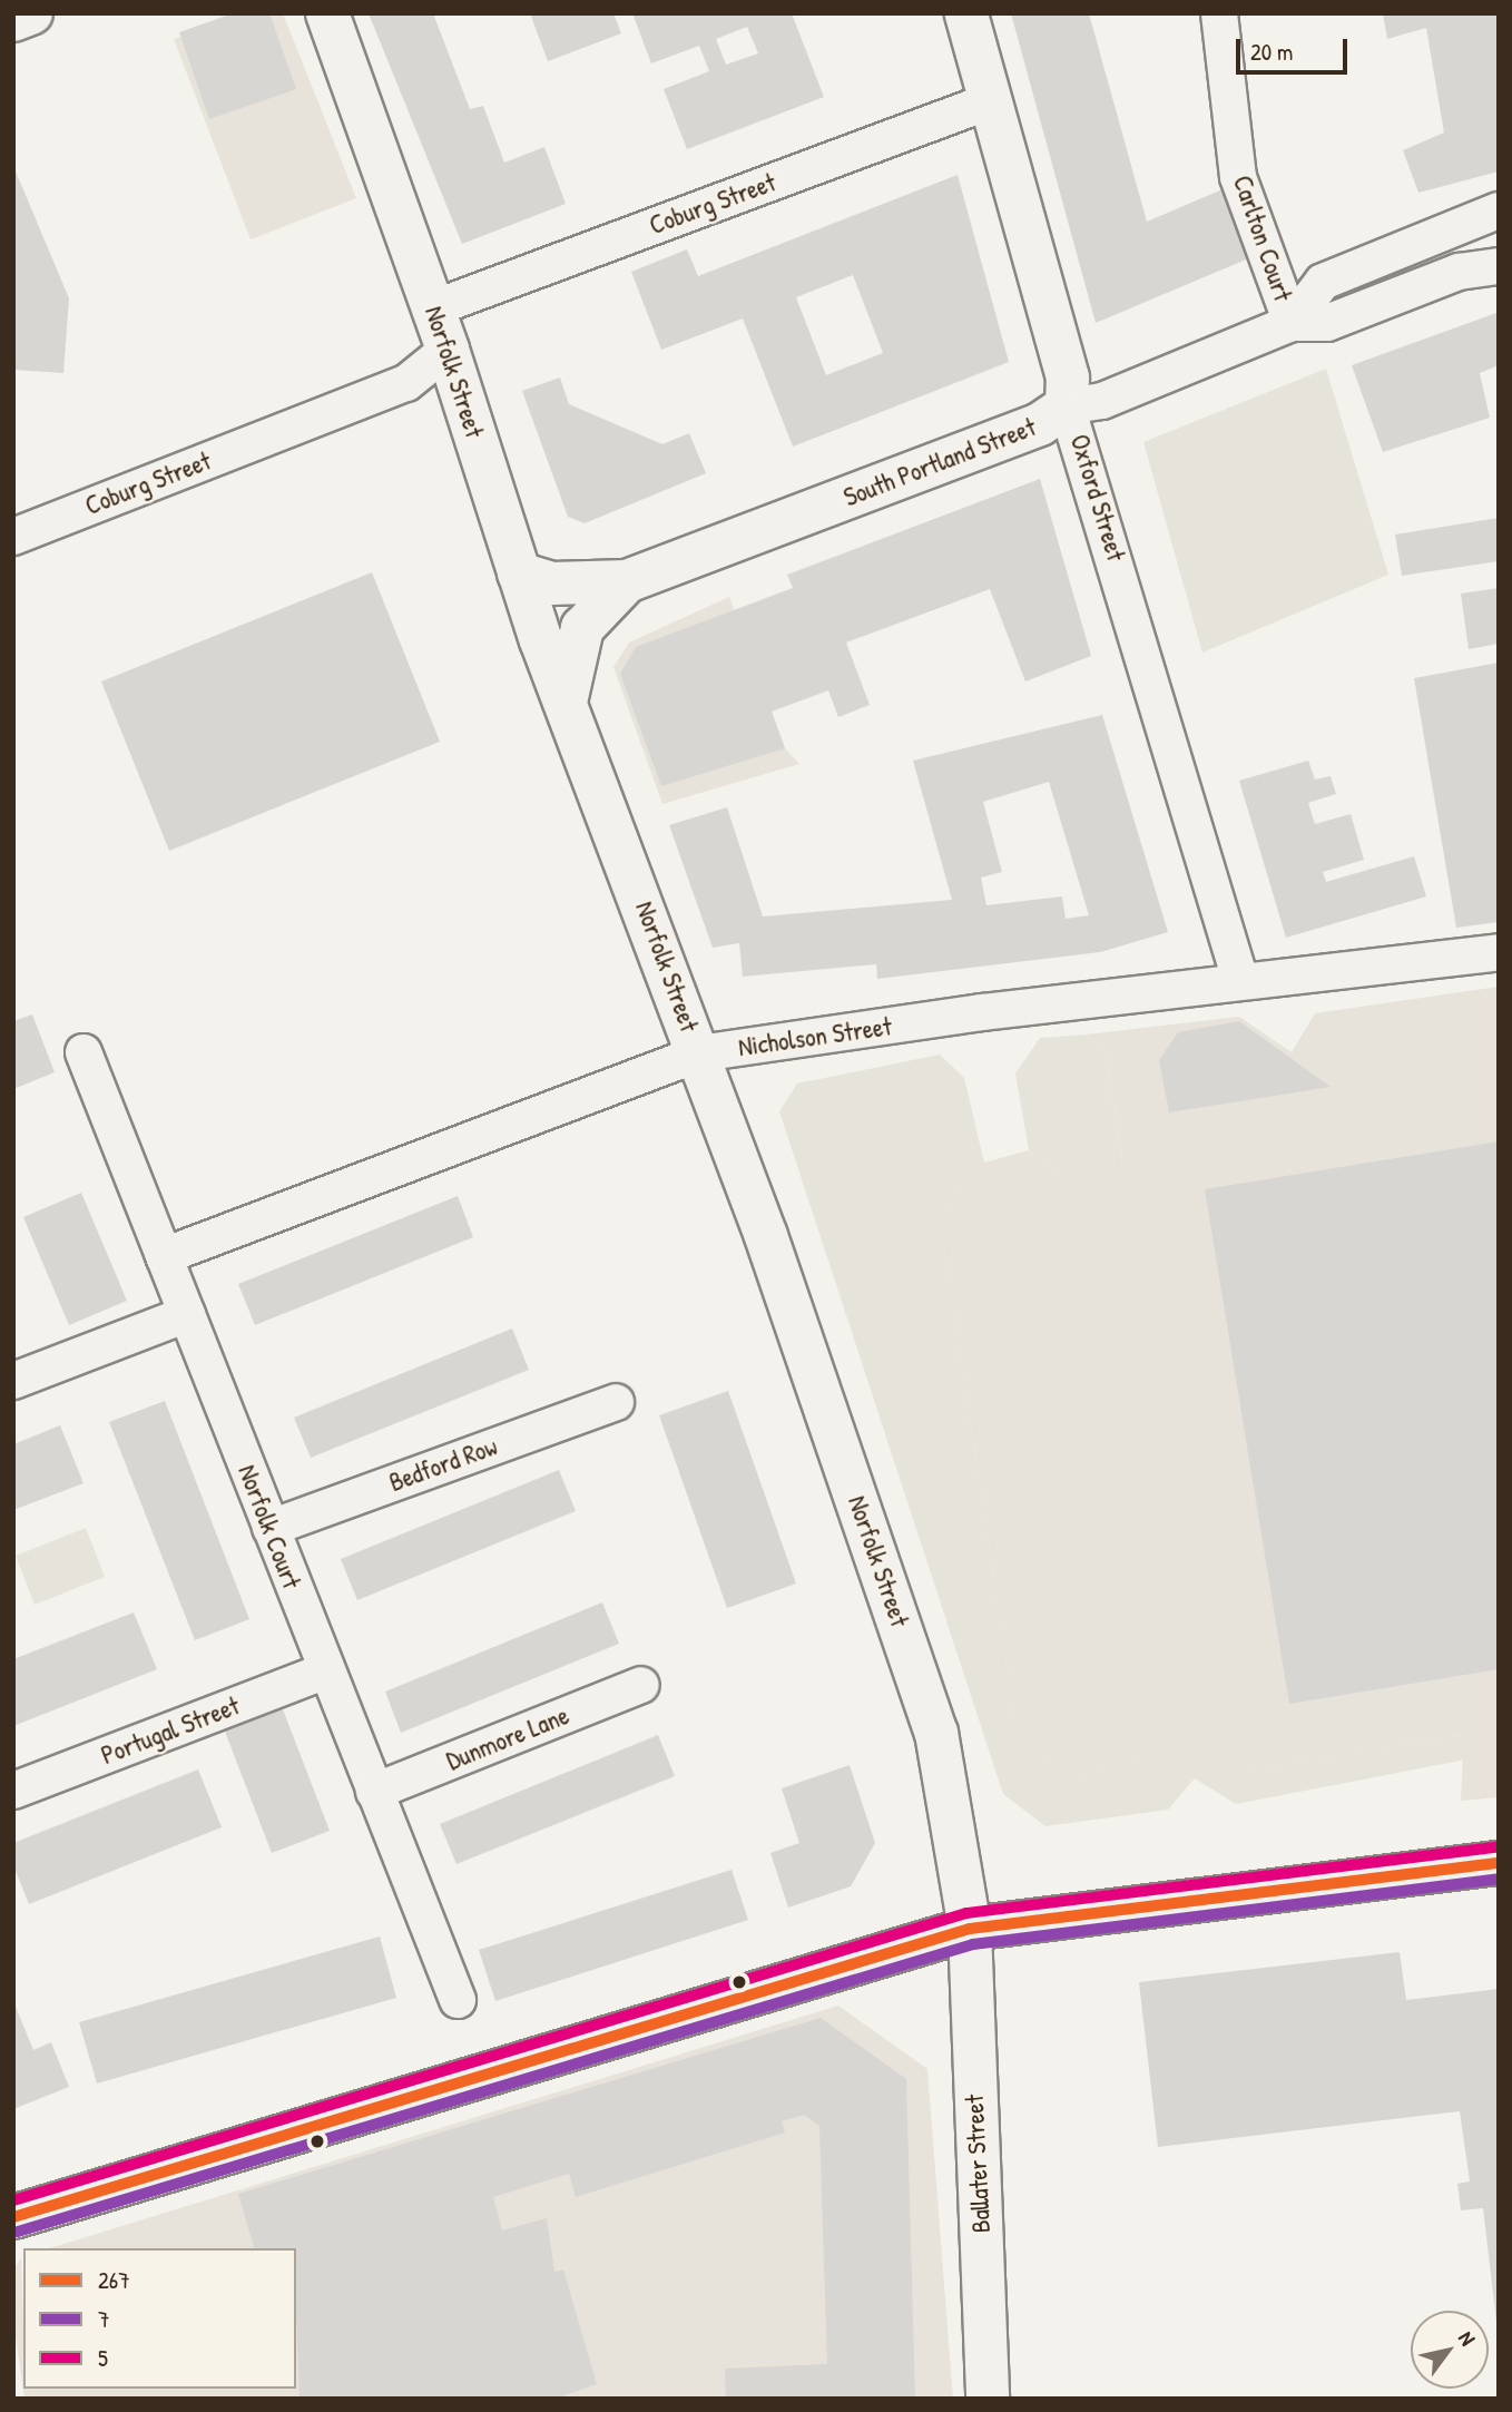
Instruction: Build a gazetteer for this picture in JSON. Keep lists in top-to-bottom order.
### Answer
{
  "streets": {
    "main road": [
      "Norfolk Street",
      "South Portland Street",
      "Oxford Street",
      "Ballater Street"
    ],
    "street": [
      "Coburg Street",
      "Carlton Court",
      "Nicholson Street",
      "Bedford Row",
      "Norfolk Court",
      "Portugal Street",
      "Dunmore Lane"
    ]
  },
  "crossings": [
    ["Coburg Street", "Norfolk Street"],
    ["Coburg Street", "Oxford Street"],
    ["Carlton Court", "South Portland Street"],
    ["Norfolk Street", "South Portland Street"],
    ["Norfolk Street", "Nicholson Street"],
    ["Norfolk Street", "Ballater Street"],
    ["South Portland Street", "Oxford Street"],
    ["Oxford Street", "Nicholson Street"],
    ["Nicholson Street", "Norfolk Court"],
    ["Bedford Row", "Norfolk Court"],
    ["Norfolk Court", "Portugal Street"],
    ["Norfolk Court", "Dunmore Lane"]
  ],
  "lines": ["transit line 5", "transit line 267", "transit line 7"],
  "legend": ["267", "7", "5"],
  "scale_bar": "20 m",
  "north": "top right"
}
